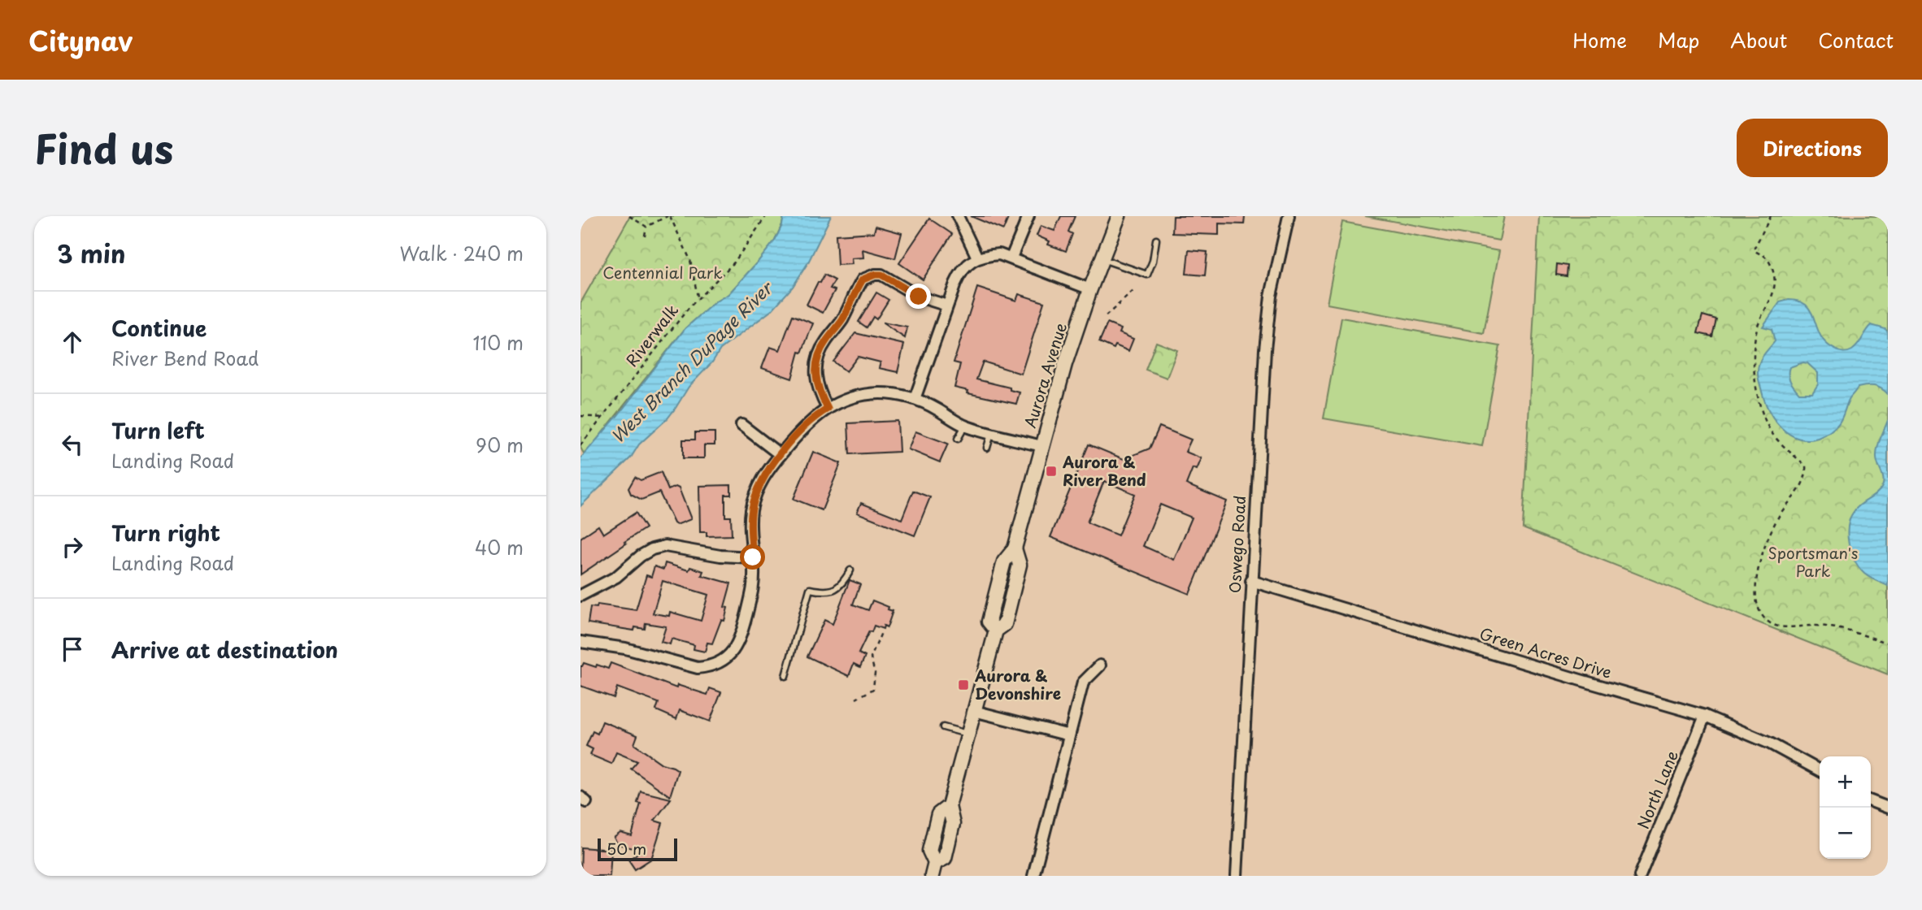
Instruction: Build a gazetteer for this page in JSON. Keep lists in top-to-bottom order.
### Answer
{
  "streets": {
    "main road": ["Aurora Avenue"],
    "street": ["Oswego Road", "Green Acres Drive", "North Lane"],
    "path": ["Riverwalk"]
  },
  "crossings": [
    ["Oswego Road", "Green Acres Drive"],
    ["Green Acres Drive", "North Lane"]
  ],
  "water": ["West Branch DuPage River"],
  "parks": ["Centennial Park", "Sportsman's Park"],
  "places": {
    "transit": ["Aurora & River Bend", "Aurora & Devonshire"]
  },
  "scale_bar": "50 m",
  "page": {
    "header": "Citynav",
    "nav": [
      "Home",
      "Map",
      "About",
      "Contact"
    ],
    "title": "Find us",
    "buttons": "Directions",
    "heading": ["3 min", "Walk · 240 m"],
    "list": [
      ["Continue", "River Bend Road", "110 m"],
      ["Turn left", "Landing Road", "90 m"],
      ["Turn right", "Landing Road", "40 m"],
      "Arrive at destination"
    ],
    "map_buttons": ["+", "−"],
    "scale": "50 m"
  }
}
